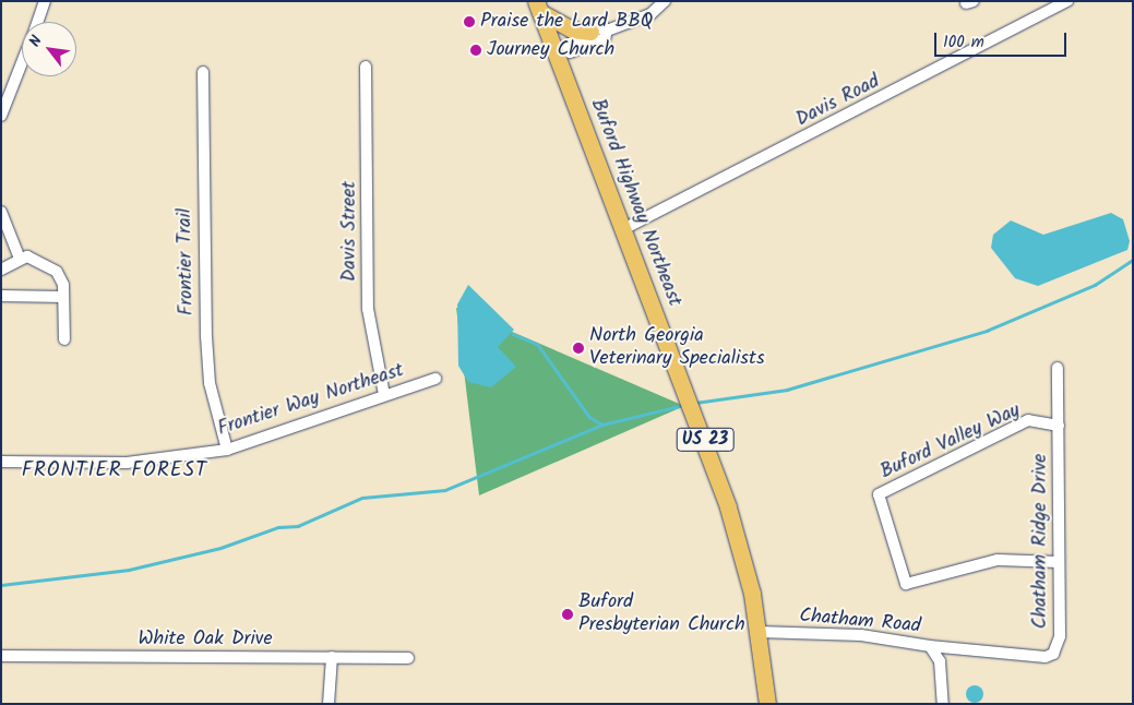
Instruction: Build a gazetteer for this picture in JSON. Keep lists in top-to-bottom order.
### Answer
{
  "streets": {
    "main road": ["Buford Highway Northeast", "US 23"],
    "street": [
      "Davis Road",
      "Davis Street",
      "Frontier Trail",
      "Frontier Way Northeast",
      "Buford Valley Way",
      "Chatham Ridge Drive",
      "Chatham Road",
      "White Oak Drive"
    ]
  },
  "crossings": [
    ["Davis Road", "Buford Highway Northeast"],
    ["Buford Highway Northeast", "Chatham Road"],
    ["Davis Street", "Frontier Way Northeast"],
    ["Frontier Trail", "Frontier Way Northeast"],
    ["Buford Valley Way", "Chatham Ridge Drive"],
    ["Chatham Ridge Drive", "Chatham Road"]
  ],
  "districts": ["FRONTIER FOREST"],
  "places": [
    "Praise the Lard BBQ",
    "Journey Church",
    "North Georgia Veterinary Specialists",
    "Buford Presbyterian Church"
  ],
  "scale_bar": "100 m",
  "north": "top left"
}
